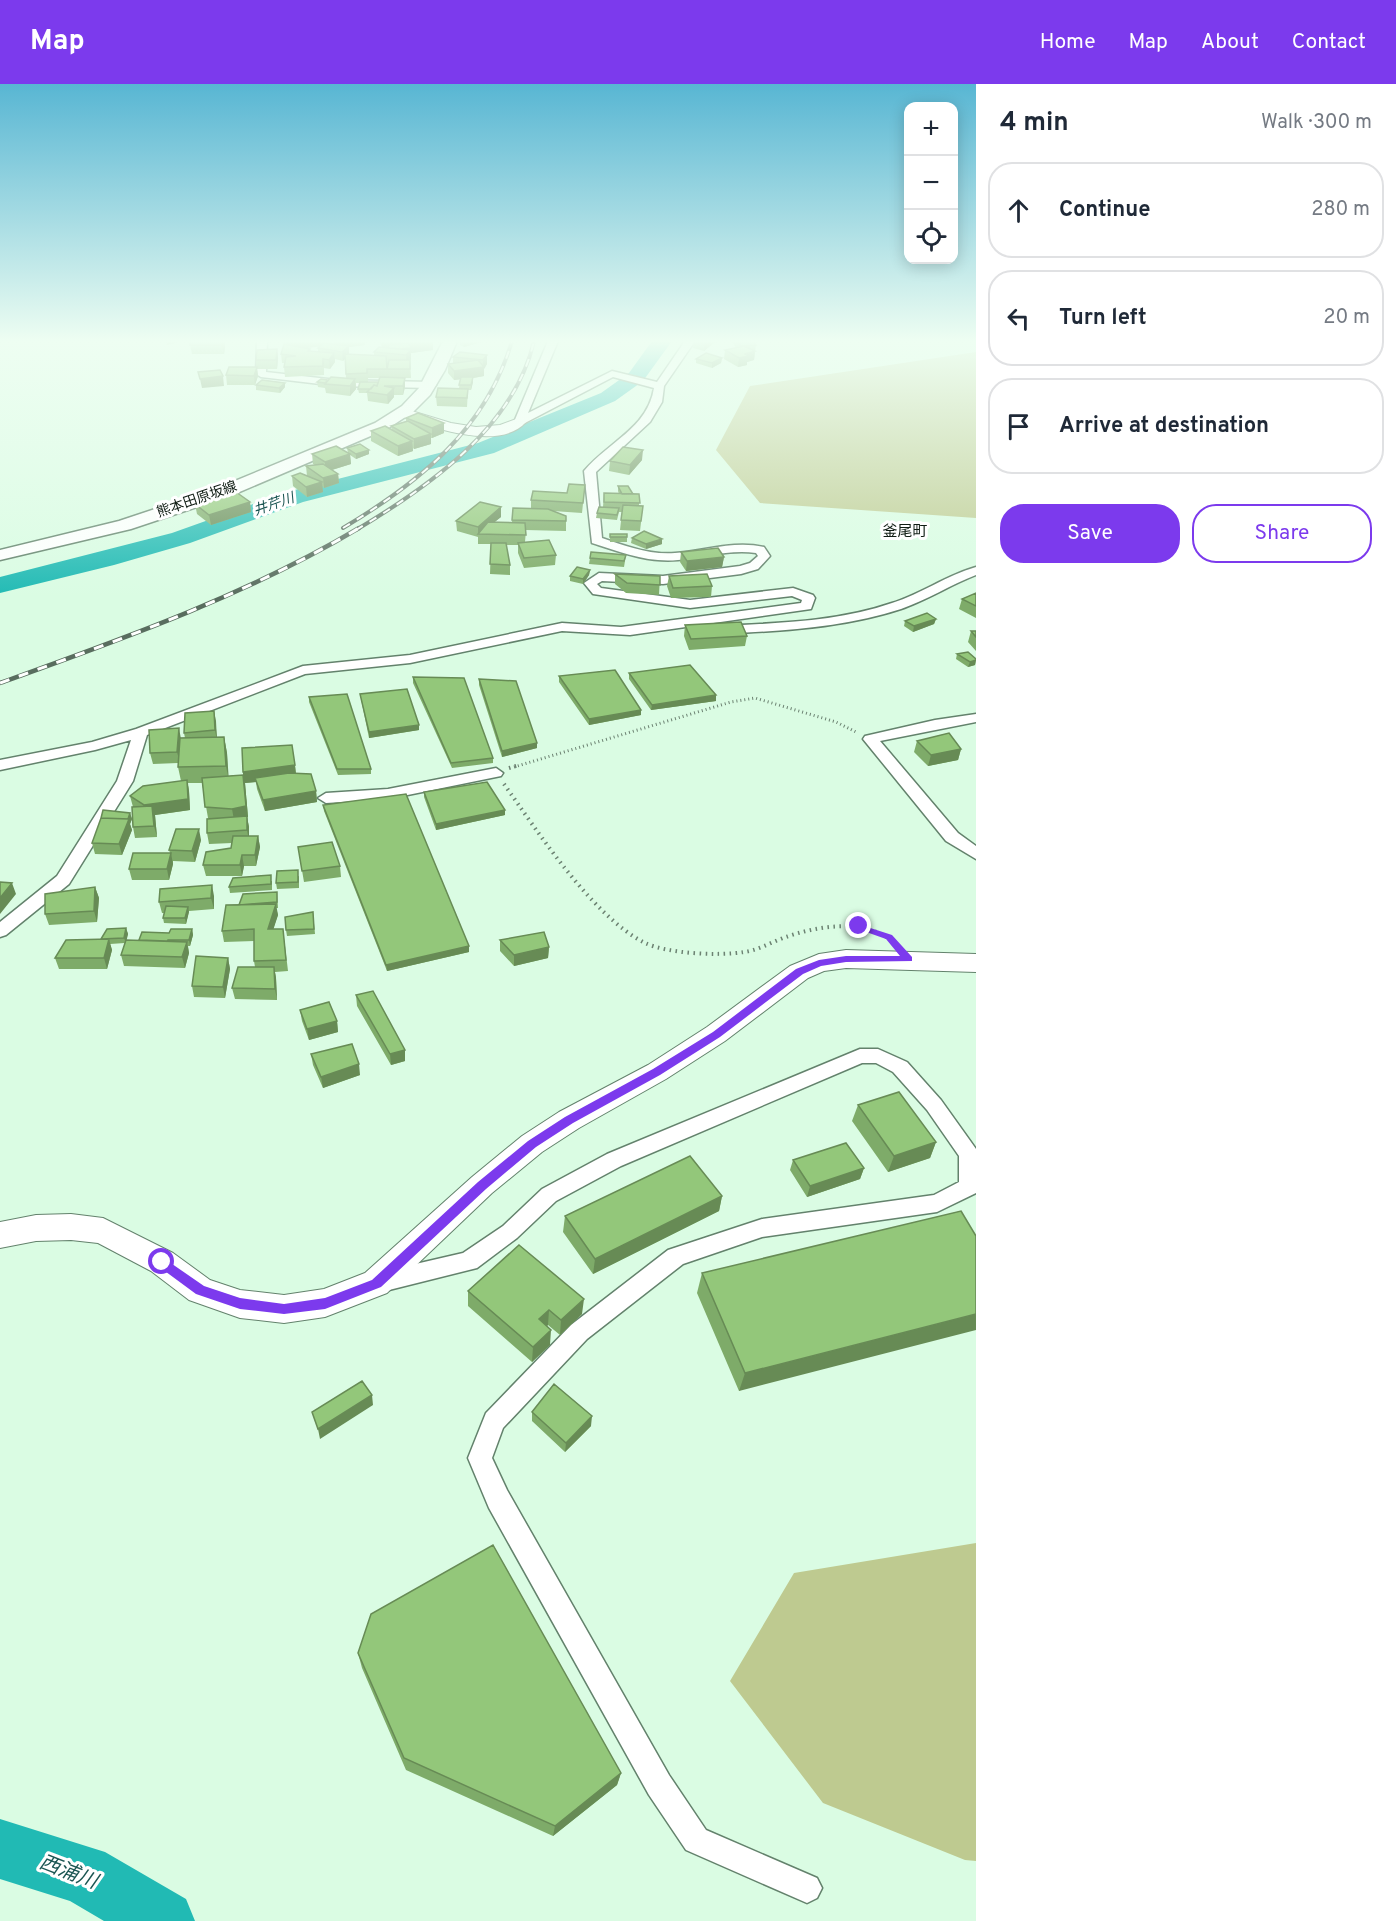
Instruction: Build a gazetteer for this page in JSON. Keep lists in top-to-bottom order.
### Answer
{
  "streets": {
    "main road": ["熊本田原坂線"]
  },
  "districts": ["釜尾町"],
  "water": ["井芹川", "西浦川"],
  "page": {
    "header": "Map",
    "nav": [
      "Home",
      "Map",
      "About",
      "Contact"
    ],
    "heading": ["4 min", "Walk · 300 m"],
    "map_buttons": ["+", "−"],
    "list": [
      ["Continue", "280 m"],
      ["Turn left", "20 m"],
      "Arrive at destination"
    ],
    "buttons": ["Save", "Share"]
  }
}
